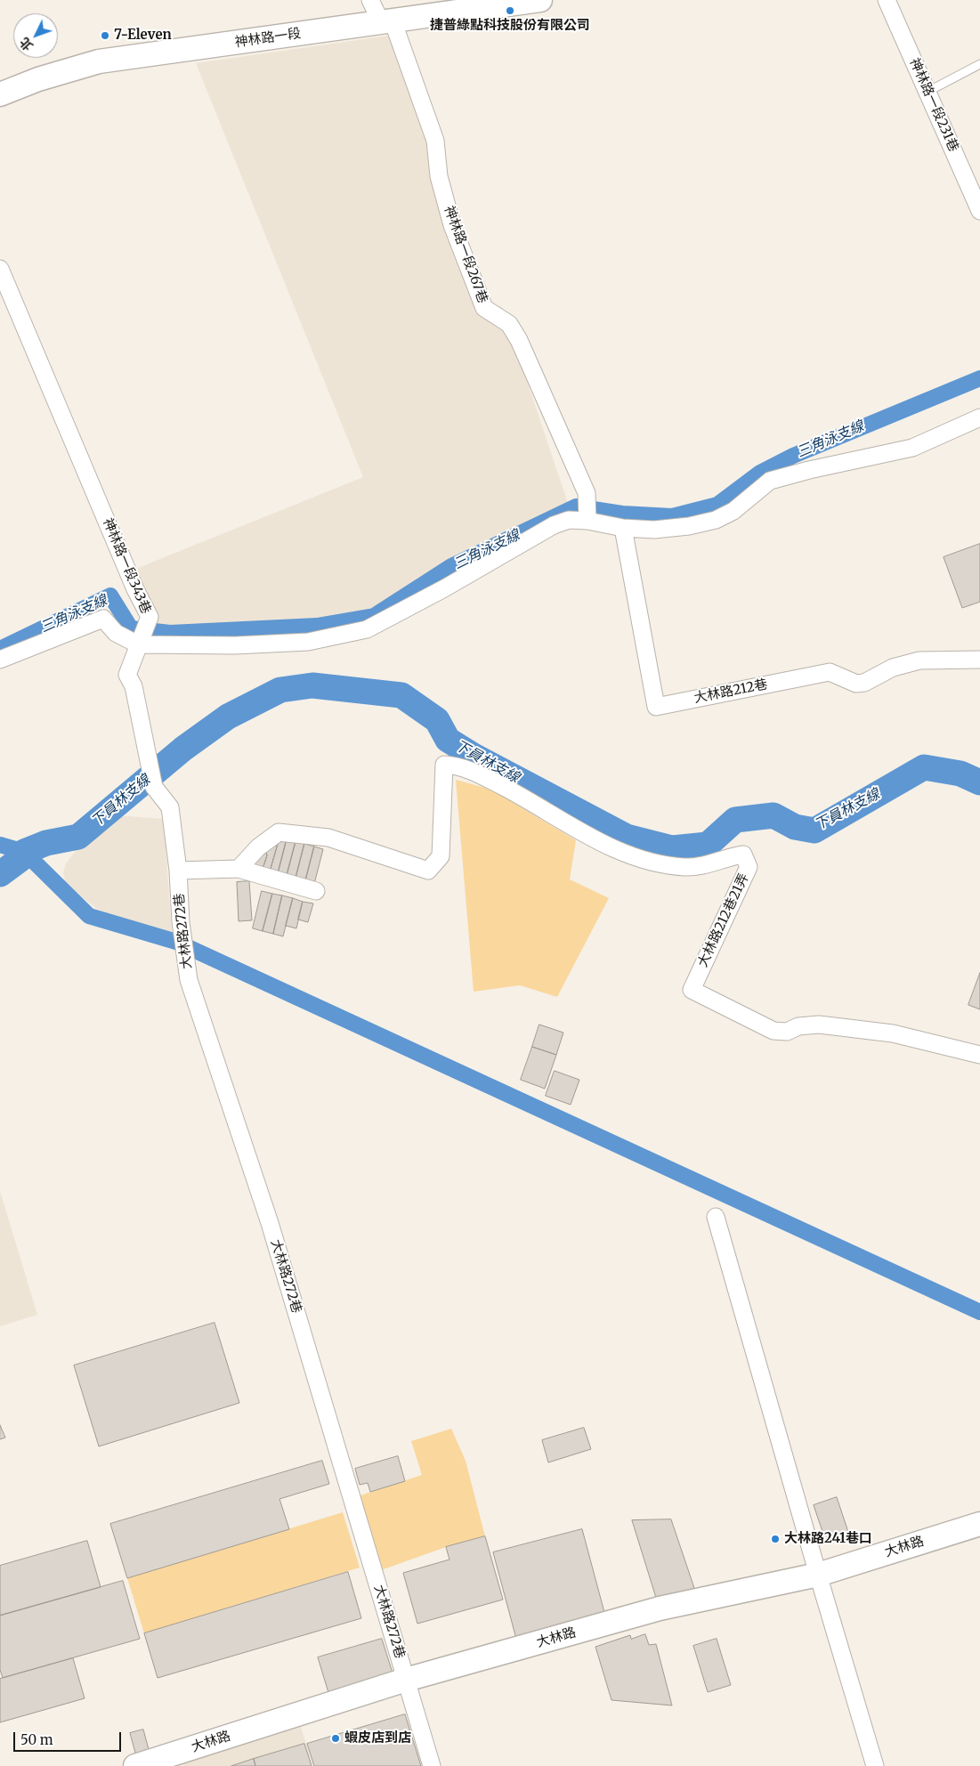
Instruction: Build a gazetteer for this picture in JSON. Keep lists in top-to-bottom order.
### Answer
{
  "streets": {
    "street": [
      "神林路一段",
      "神林路一段231巷",
      "神林路一段267巷",
      "神林路一段343巷",
      "大林路212巷",
      "大林路212巷21弄",
      "大林路272巷",
      "大林路"
    ]
  },
  "crossings": [
    ["神林路一段", "神林路一段267巷"],
    ["神林路一段343巷", "大林路272巷"],
    ["大林路272巷", "大林路"]
  ],
  "water": ["三角泳支線", "下員林支線"],
  "places": [
    "捷普綠點科技股份有限公司",
    "7-Eleven",
    "大林路241巷口",
    "蝦皮店到店"
  ],
  "scale_bar": "50 m",
  "north": "bottom left"
}
